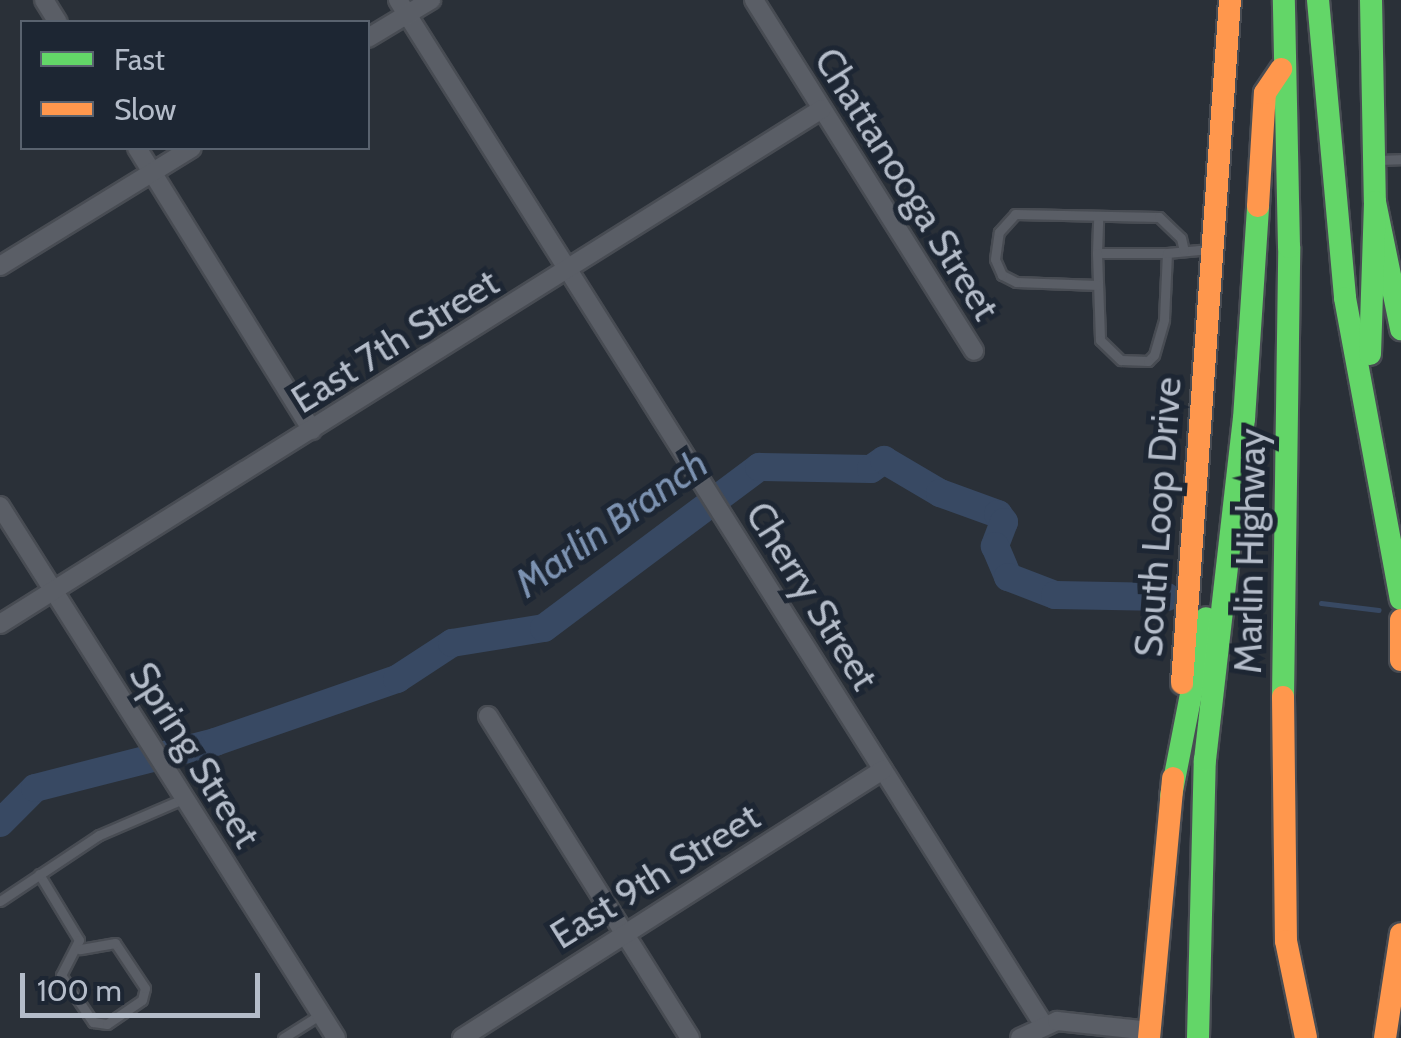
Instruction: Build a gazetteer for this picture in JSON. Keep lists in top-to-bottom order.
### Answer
{
  "streets": {
    "main road": ["South Loop Drive", "Marlin Highway"],
    "street": [
      "Chattanooga Street",
      "East 7th Street",
      "Cherry Street",
      "Spring Street",
      "East 9th Street"
    ]
  },
  "crossings": [
    ["Chattanooga Street", "East 7th Street"],
    ["East 7th Street", "Cherry Street"],
    ["East 7th Street", "Spring Street"],
    ["Cherry Street", "East 9th Street"]
  ],
  "water": ["Marlin Branch"],
  "legend": ["Fast", "Slow"],
  "scale_bar": "100 m"
}
